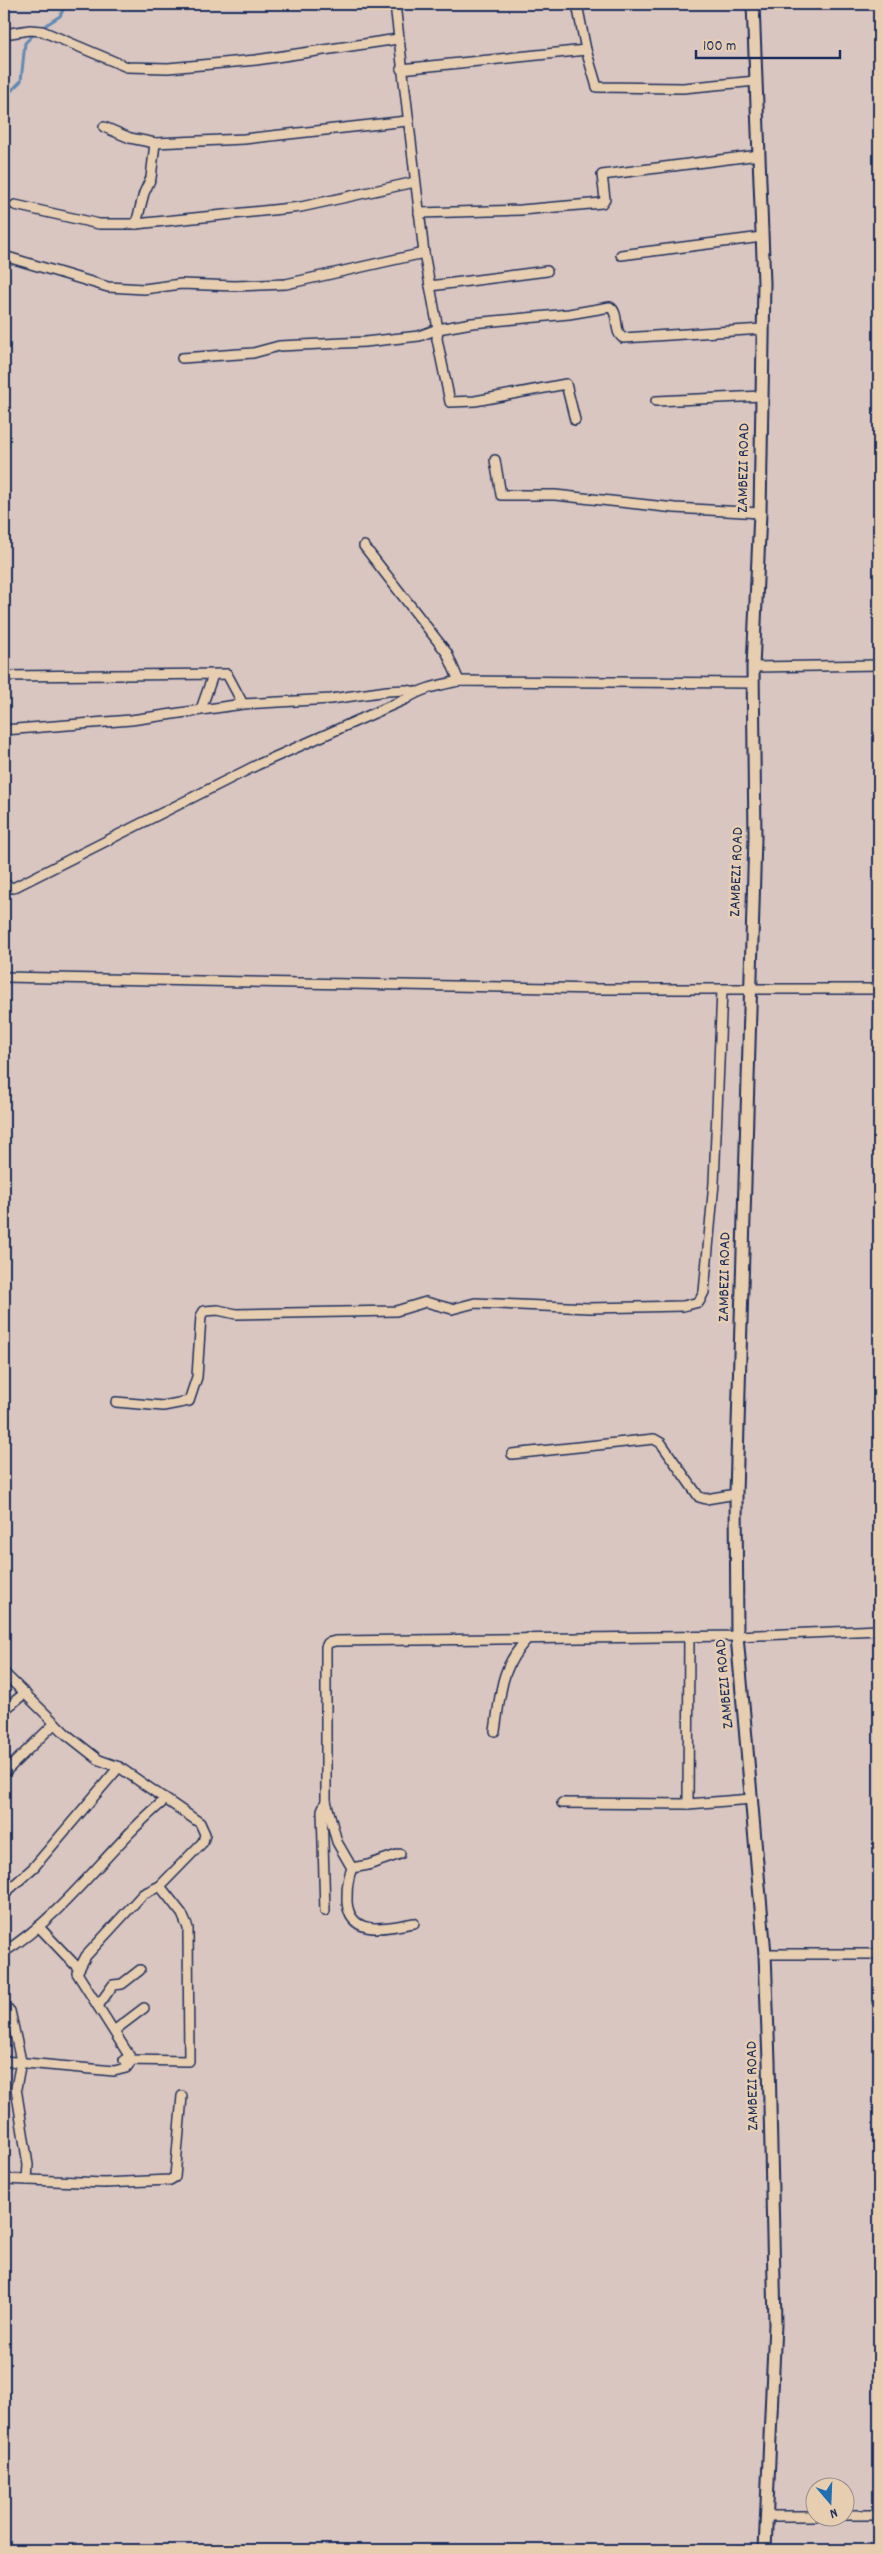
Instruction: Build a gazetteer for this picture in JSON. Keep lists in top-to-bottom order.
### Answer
{
  "streets": {
    "main road": ["ZAMBEZI ROAD"]
  },
  "scale_bar": "100 m",
  "north": "bottom"
}
